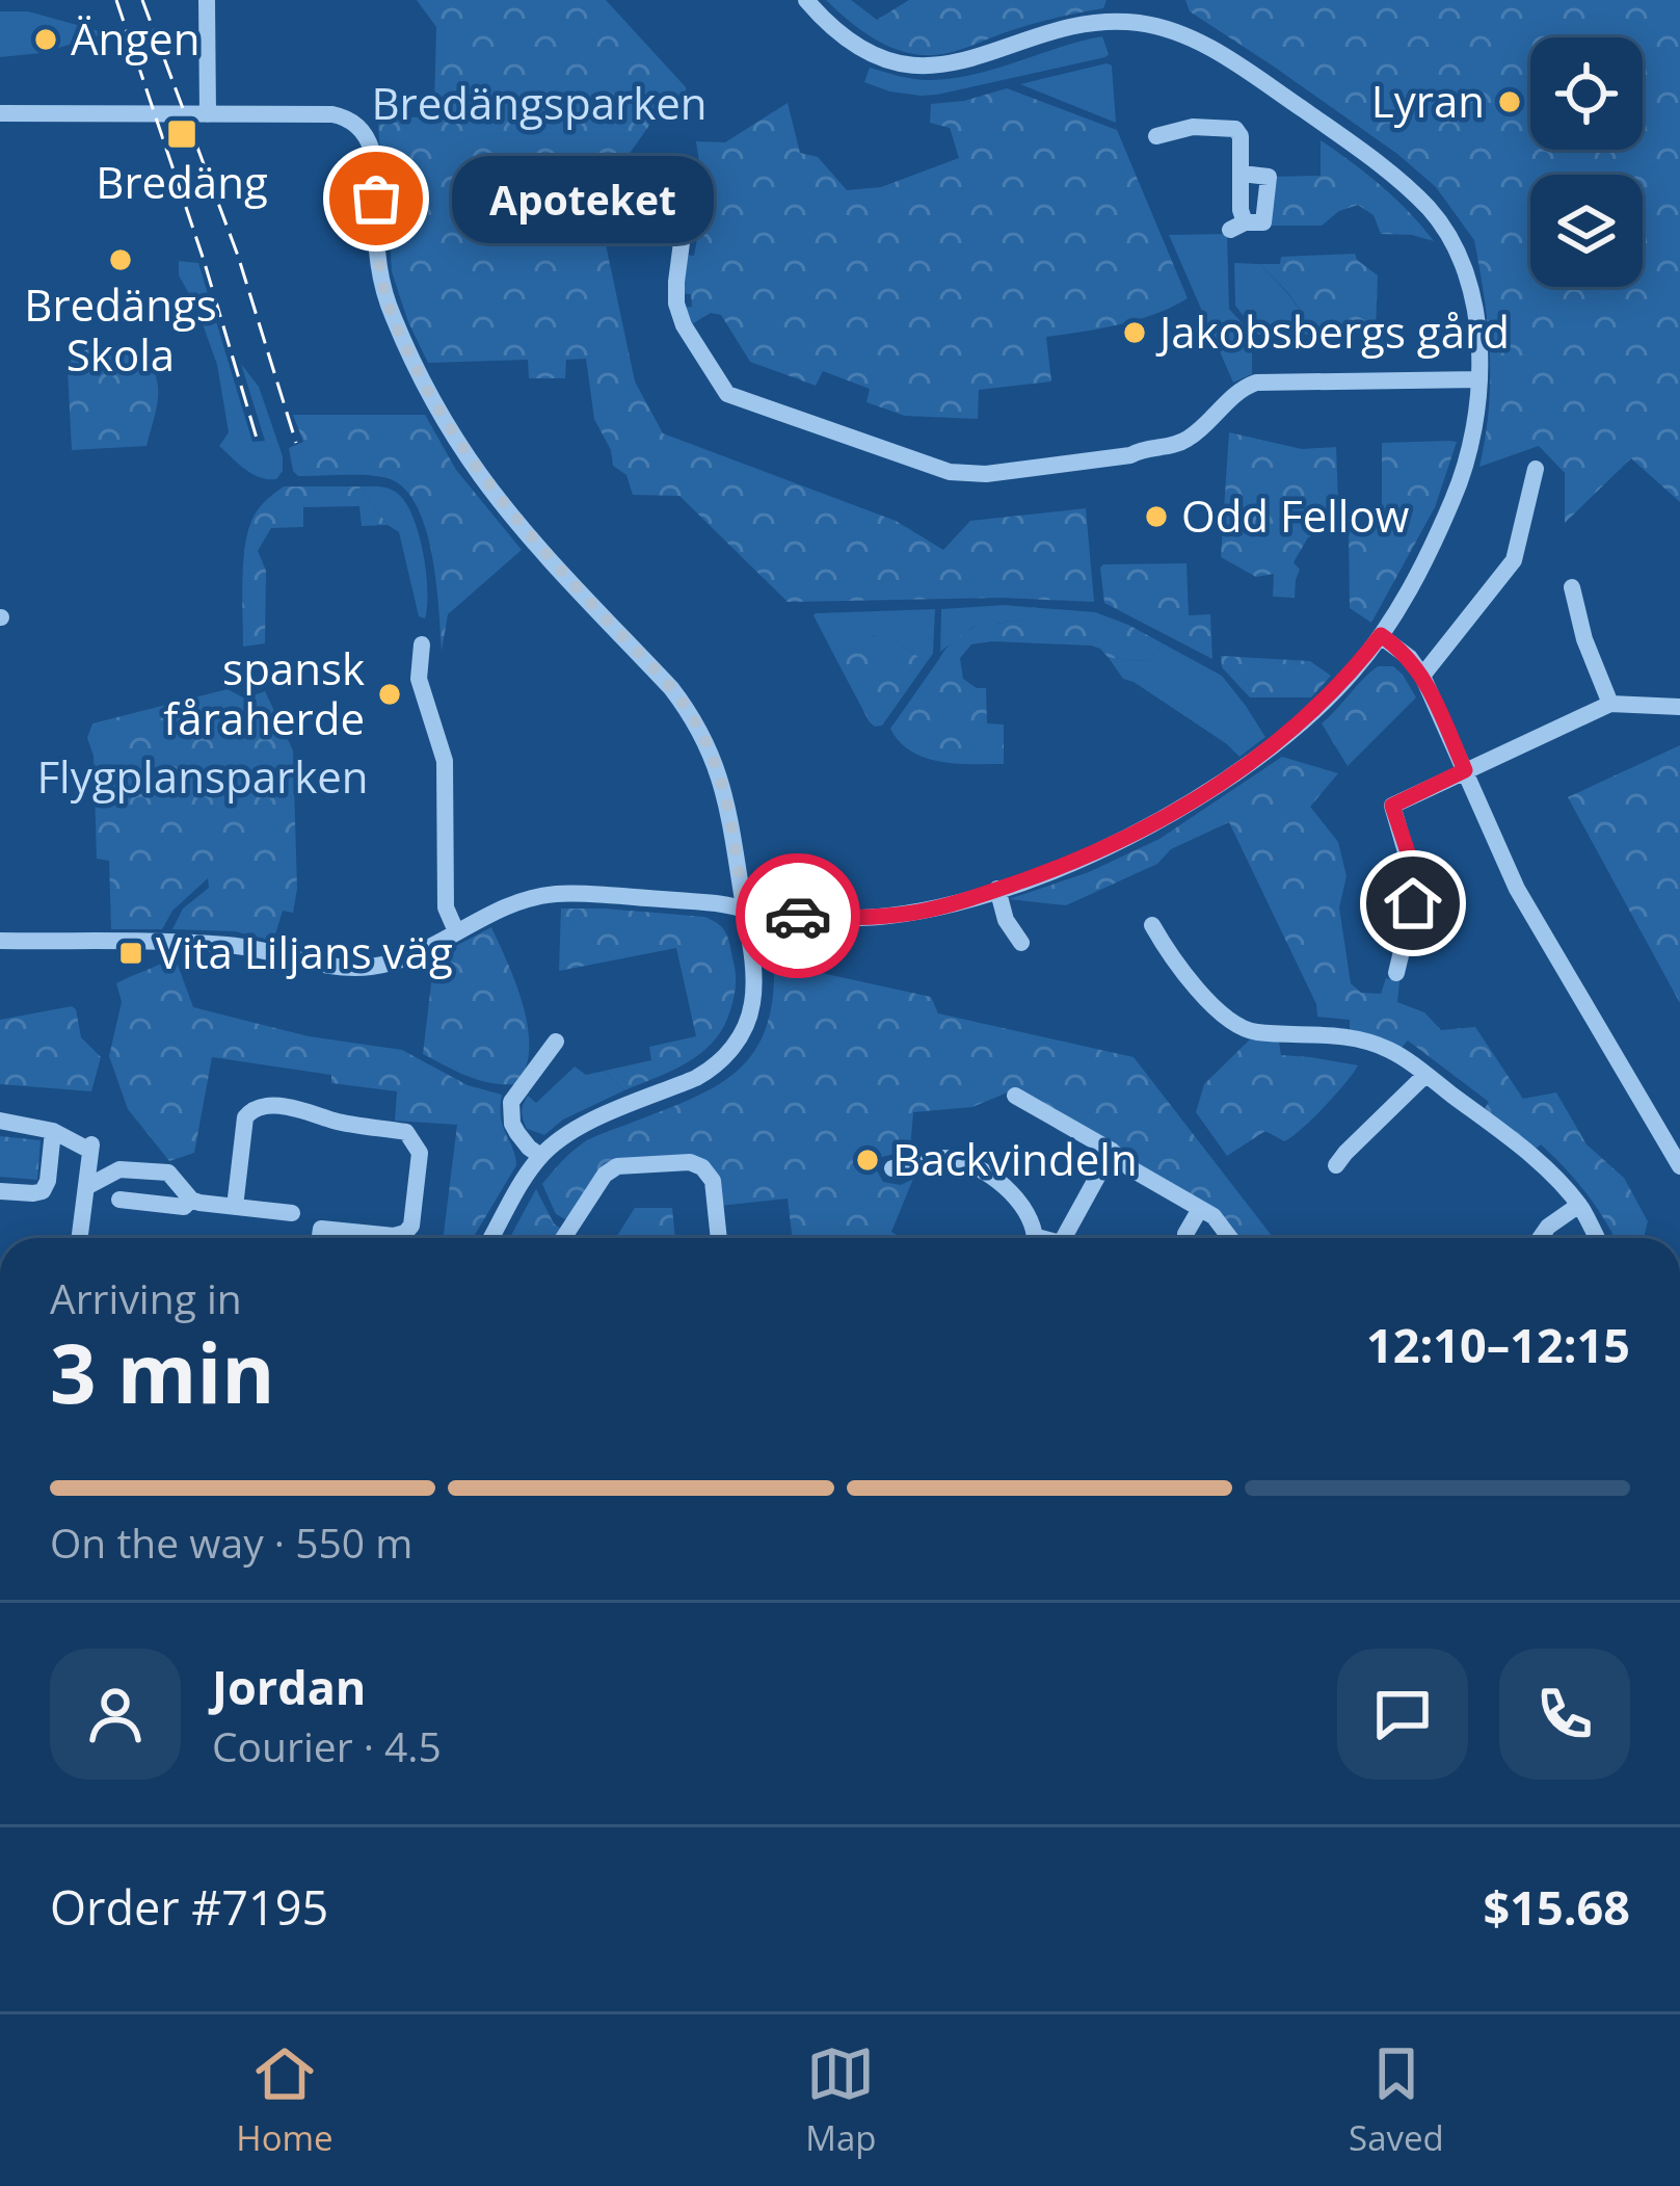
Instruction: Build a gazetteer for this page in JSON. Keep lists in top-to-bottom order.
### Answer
{
  "parks": ["Bredängsparken", "Flygplansparken"],
  "places": {
    "other": [
      "Ängen",
      "Lyran",
      "Apoteket",
      "Bredängs Skola",
      "Jakobsbergs gård",
      "Odd Fellow",
      "spansk fåraherde",
      "Backvindeln"
    ],
    "transit": ["Bredäng", "Vita Liljans väg"]
  },
  "page": {
    "bubble": "Apoteket",
    "heading": ["3 min", "Arriving in", "12:10–12:15"],
    "panel": [
      "Jordan",
      "Courier · 4.5",
      "Order #7195",
      "$15.68"
    ],
    "bar": "On the way · 550 m",
    "tabs": ["Home", "Map", "Saved"]
  }
}
